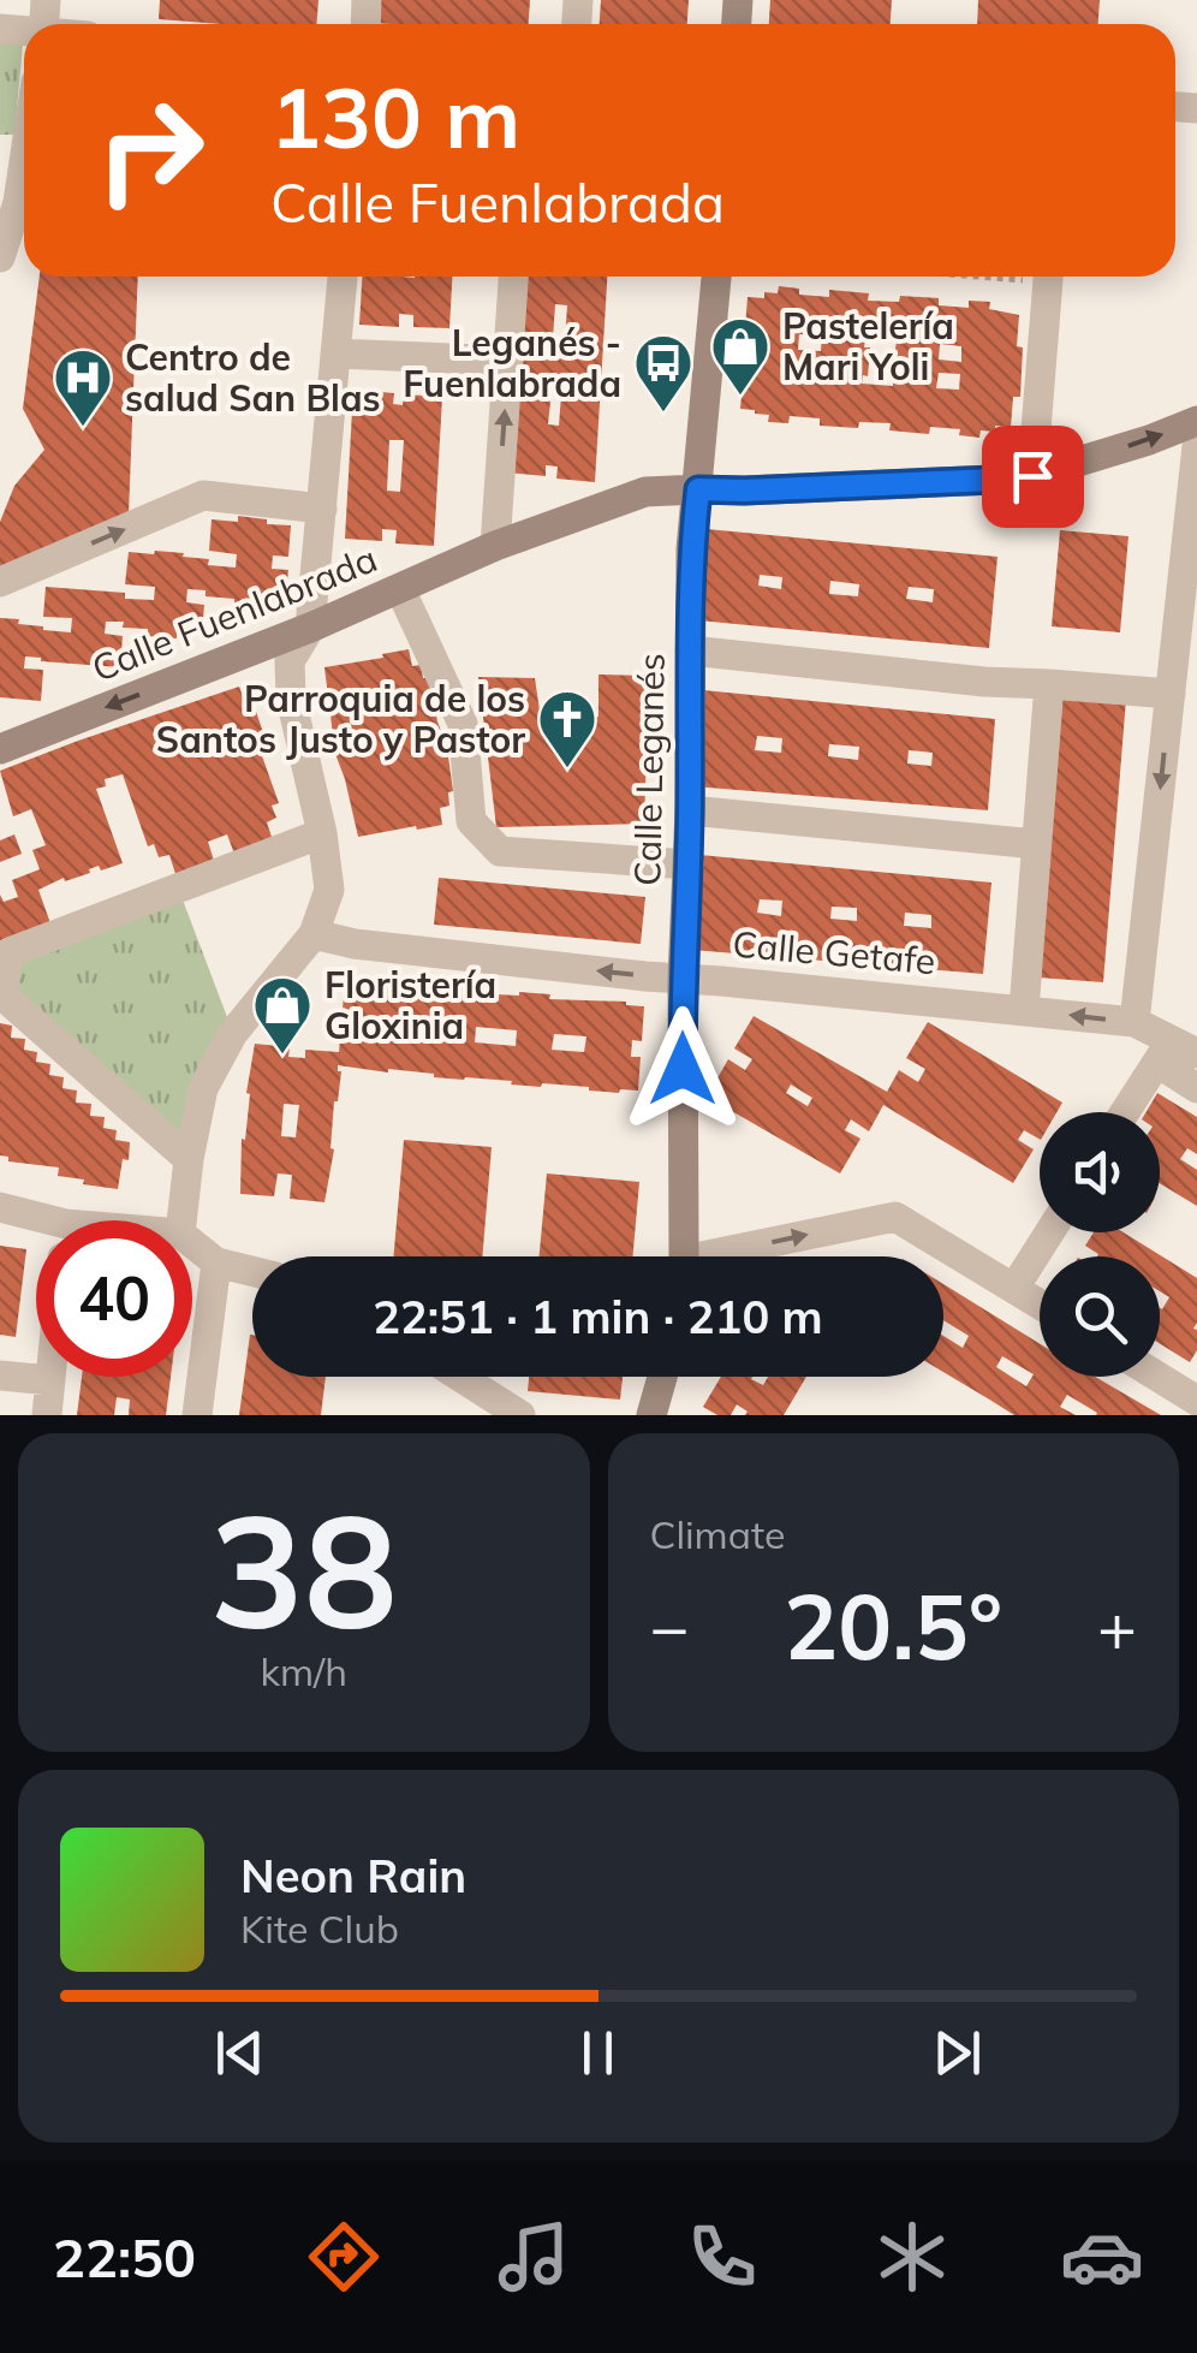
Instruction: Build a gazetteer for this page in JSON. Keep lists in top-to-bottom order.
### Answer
{
  "streets": {
    "street": ["Calle Fuenlabrada", "Calle Leganés", "Calle Getafe"]
  },
  "crossings": [
    ["Calle Fuenlabrada", "Calle Leganés"],
    ["Calle Leganés", "Calle Getafe"]
  ],
  "one_way": ["Calle Getafe"],
  "places": {
    "shop": ["Pastelería Mari Yoli", "Floristería Gloxinia"],
    "bus stop": ["Leganés - Fuenlabrada"],
    "hospital": ["Centro de salud San Blas"],
    "church": ["Parroquia de los Santos Justo y Pastor"]
  },
  "page": {
    "turn": ["130 m", "Calle Fuenlabrada"],
    "limit": "40",
    "trip": "22:51 · 1 min · 210 m",
    "tile": [
      ["38", "km/h"],
      "Climate"
    ],
    "heat": ["−", "20.5°", "+"],
    "song": ["Neon Rain", "Kite Club"],
    "tabs": "22:50"
  }
}
